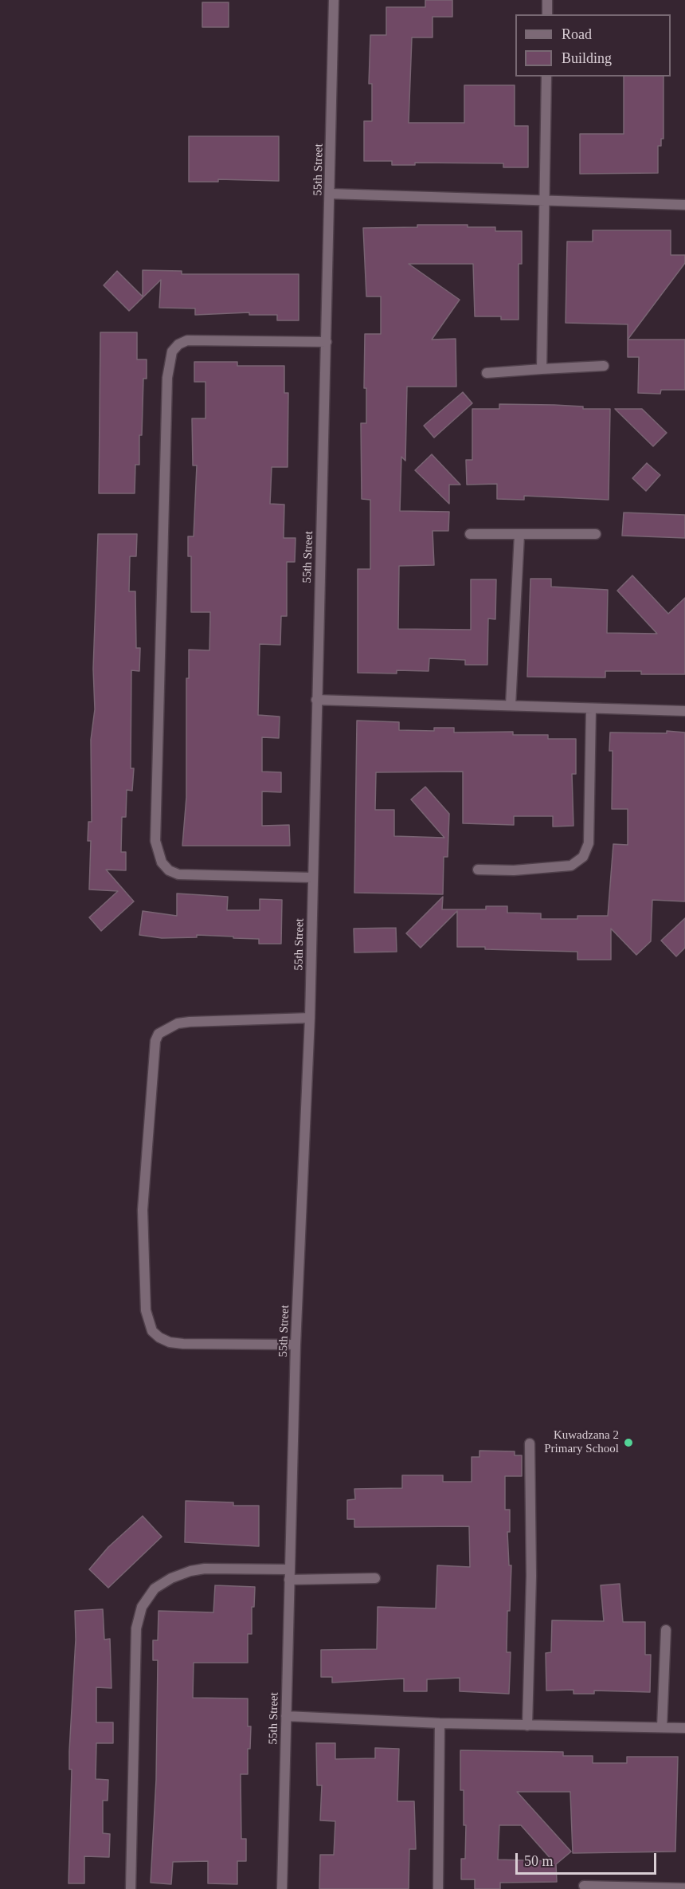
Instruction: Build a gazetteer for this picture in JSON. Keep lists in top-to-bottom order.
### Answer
{
  "streets": {
    "street": ["55th Street"]
  },
  "places": ["Kuwadzana 2 Primary School"],
  "legend": ["Road", "Building"],
  "scale_bar": "50 m"
}
